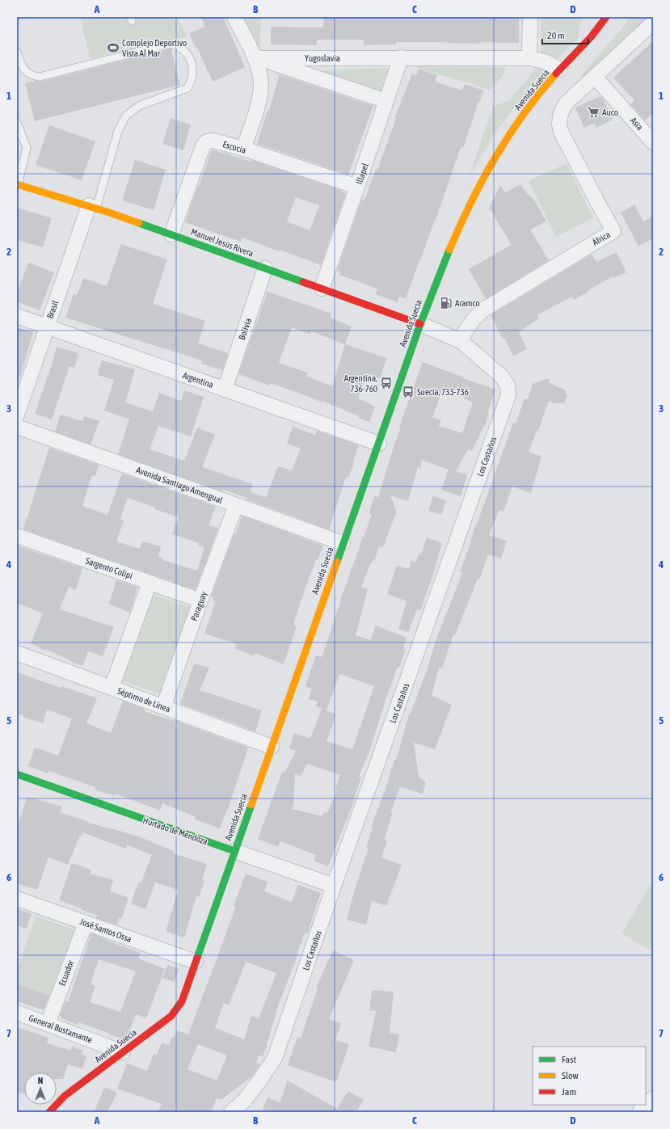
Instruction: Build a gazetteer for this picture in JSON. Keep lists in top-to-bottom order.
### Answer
{
  "streets": {
    "main road": ["Avenida Suecia", "Manuel Jesús Rivera", "Hurtado de Mendoza"],
    "street": [
      "Yugoslavia",
      "Asia",
      "Escocia",
      "Illapel",
      "África",
      "Brasil",
      "Bolivia",
      "Argentina",
      "Los Castaños",
      "Avenida Santiago Amengual",
      "Sargento Colipi",
      "Paraguay",
      "Séptimo de Línea",
      "José Santos Ossa",
      "Ecuador",
      "General Bustamante"
    ]
  },
  "crossings": [
    ["Yugoslavia", "Avenida Suecia"],
    ["Yugoslavia", "Illapel"],
    ["Avenida Suecia", "Manuel Jesús Rivera"],
    ["Avenida Suecia", "Argentina"],
    ["Avenida Suecia", "Los Castaños"],
    ["Avenida Suecia", "Avenida Santiago Amengual"],
    ["Avenida Suecia", "Séptimo de Línea"],
    ["Avenida Suecia", "Hurtado de Mendoza"],
    ["Avenida Suecia", "José Santos Ossa"],
    ["Avenida Suecia", "General Bustamante"],
    ["Asia", "África"],
    ["Escocia", "Illapel"],
    ["Escocia", "Manuel Jesús Rivera"],
    ["Illapel", "Manuel Jesús Rivera"],
    ["África", "Los Castaños"],
    ["Manuel Jesús Rivera", "Brasil"],
    ["Manuel Jesús Rivera", "Bolivia"],
    ["Manuel Jesús Rivera", "Los Castaños"],
    ["Brasil", "Argentina"],
    ["Bolivia", "Argentina"],
    ["Los Castaños", "Hurtado de Mendoza"],
    ["Avenida Santiago Amengual", "Paraguay"],
    ["Sargento Colipi", "Paraguay"],
    ["Paraguay", "Séptimo de Línea"],
    ["José Santos Ossa", "Ecuador"],
    ["Ecuador", "General Bustamante"]
  ],
  "places": {
    "sports": ["Complejo Deportivo Vista Al Mar"],
    "supermarket": ["Auco"],
    "fuel station": ["Aramco"],
    "bus stop": ["Argentina, 736-760", "Suecia, 733-736"]
  },
  "legend": ["Fast", "Slow", "Jam"],
  "scale_bar": "20 m",
  "north": "top",
  "grid": {
    "columns": [
      "A",
      "B",
      "C",
      "D"
    ],
    "rows": [
      "1",
      "2",
      "3",
      "4",
      "5",
      "6",
      "7"
    ]
  }
}
